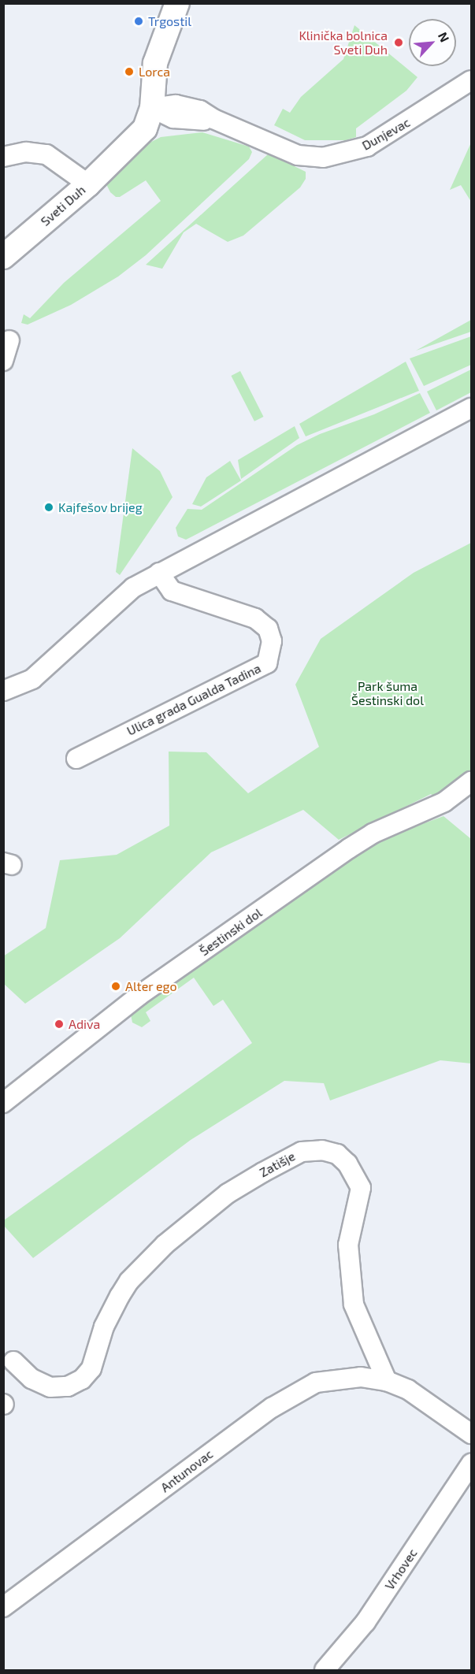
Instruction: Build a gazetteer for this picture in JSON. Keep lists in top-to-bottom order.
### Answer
{
  "streets": {
    "main road": ["Sveti Duh"],
    "street": [
      "Dunjevac",
      "Ulica grada Gualda Tadina",
      "Šestinski dol",
      "Zatišje",
      "Antunovac",
      "Vrhovec"
    ]
  },
  "crossings": [
    ["Dunjevac", "Sveti Duh"],
    ["Zatišje", "Antunovac"]
  ],
  "parks": ["Park šuma Šestinski dol"],
  "places": [
    "Trgostil",
    "Klinička bolnica Sveti Duh",
    "Lorca",
    "Kajfešov brijeg",
    "Alter ego",
    "Adiva"
  ],
  "north": "top right"
}
